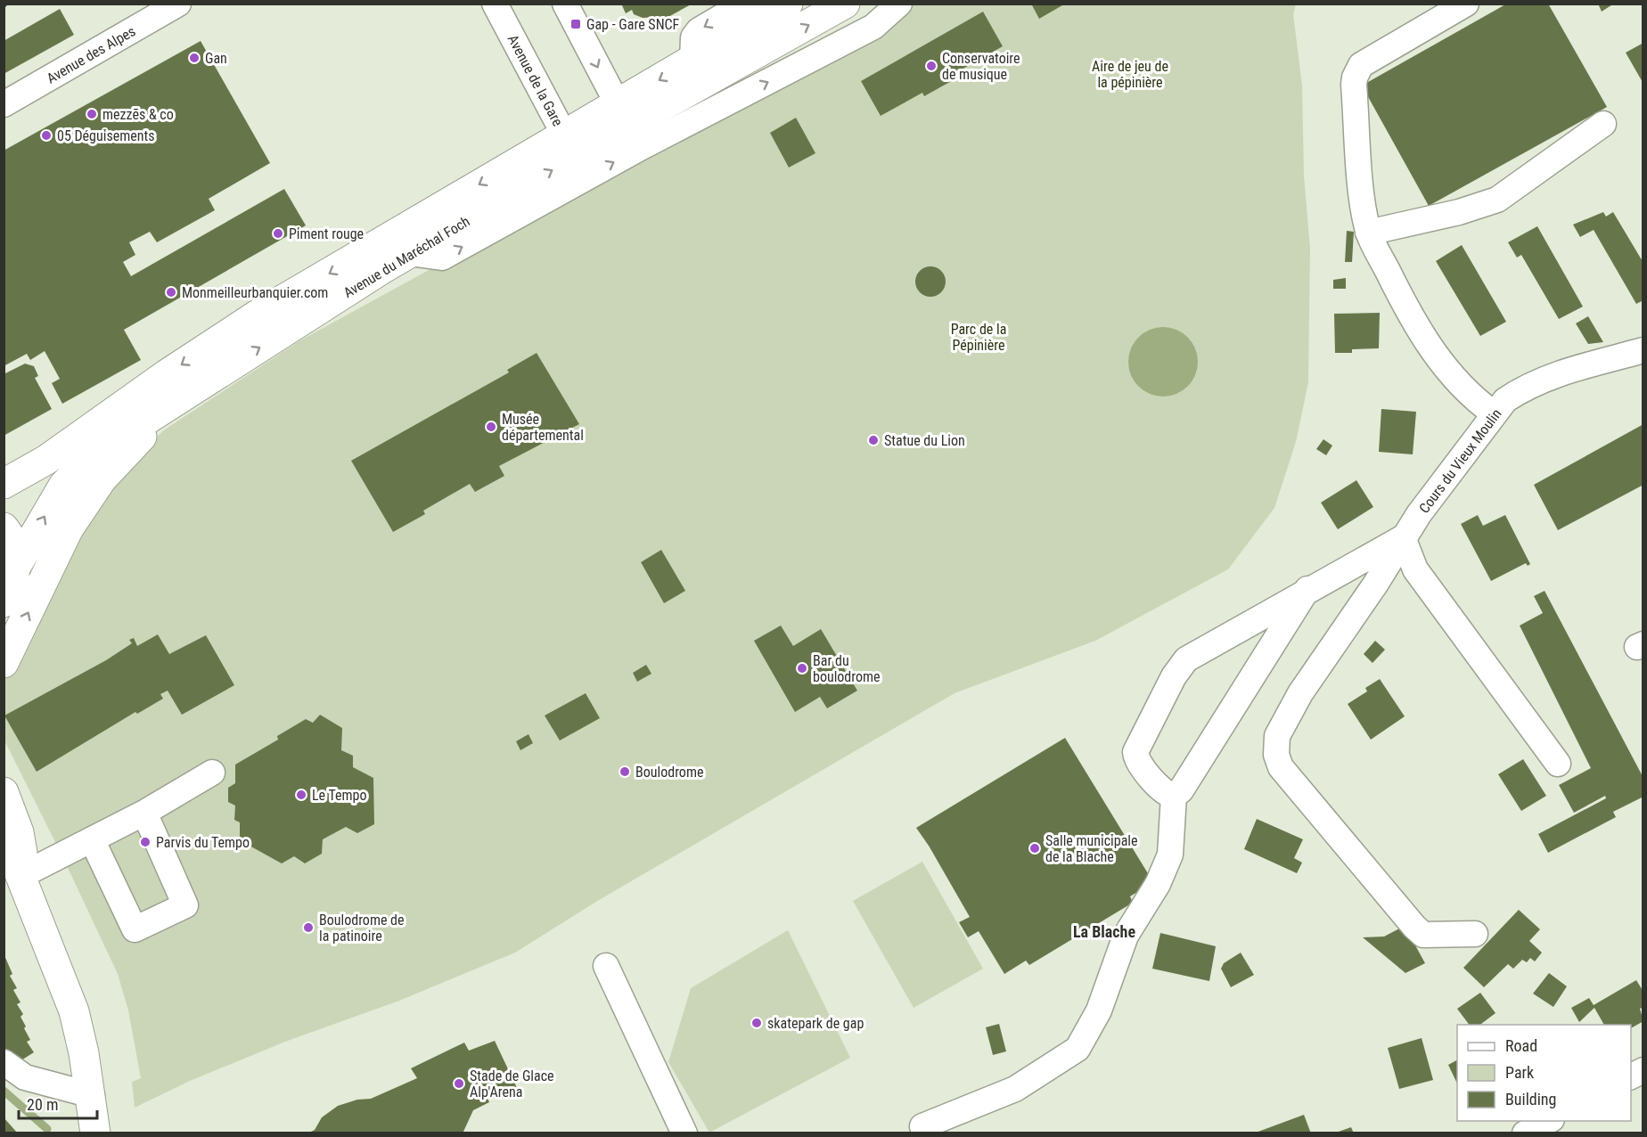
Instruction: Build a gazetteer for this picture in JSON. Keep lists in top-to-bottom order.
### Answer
{
  "streets": {
    "main road": ["Avenue du Maréchal Foch"],
    "street": ["Avenue des Alpes", "Avenue de la Gare", "Cours du Vieux Moulin"]
  },
  "crossings": [
    ["Avenue de la Gare", "Avenue du Maréchal Foch"]
  ],
  "districts": ["La Blache"],
  "parks": ["Aire de jeu de la pépinière", "Parc de la Pépinière"],
  "places": {
    "transit": ["Gap - Gare SNCF"],
    "other": [
      "Gan",
      "Conservatoire de musique",
      "mezzēs & co",
      "05 Déguisements",
      "Piment rouge",
      "Monmeilleurbanquier.com",
      "Musée départemental",
      "Statue du Lion",
      "Bar du boulodrome",
      "Boulodrome",
      "Le Tempo",
      "Parvis du Tempo",
      "Salle municipale de la Blache",
      "Boulodrome de la patinoire",
      "skatepark de gap",
      "Stade de Glace Alp'Arena"
    ]
  },
  "legend": ["Road", "Park", "Building"],
  "scale_bar": "20 m"
}
